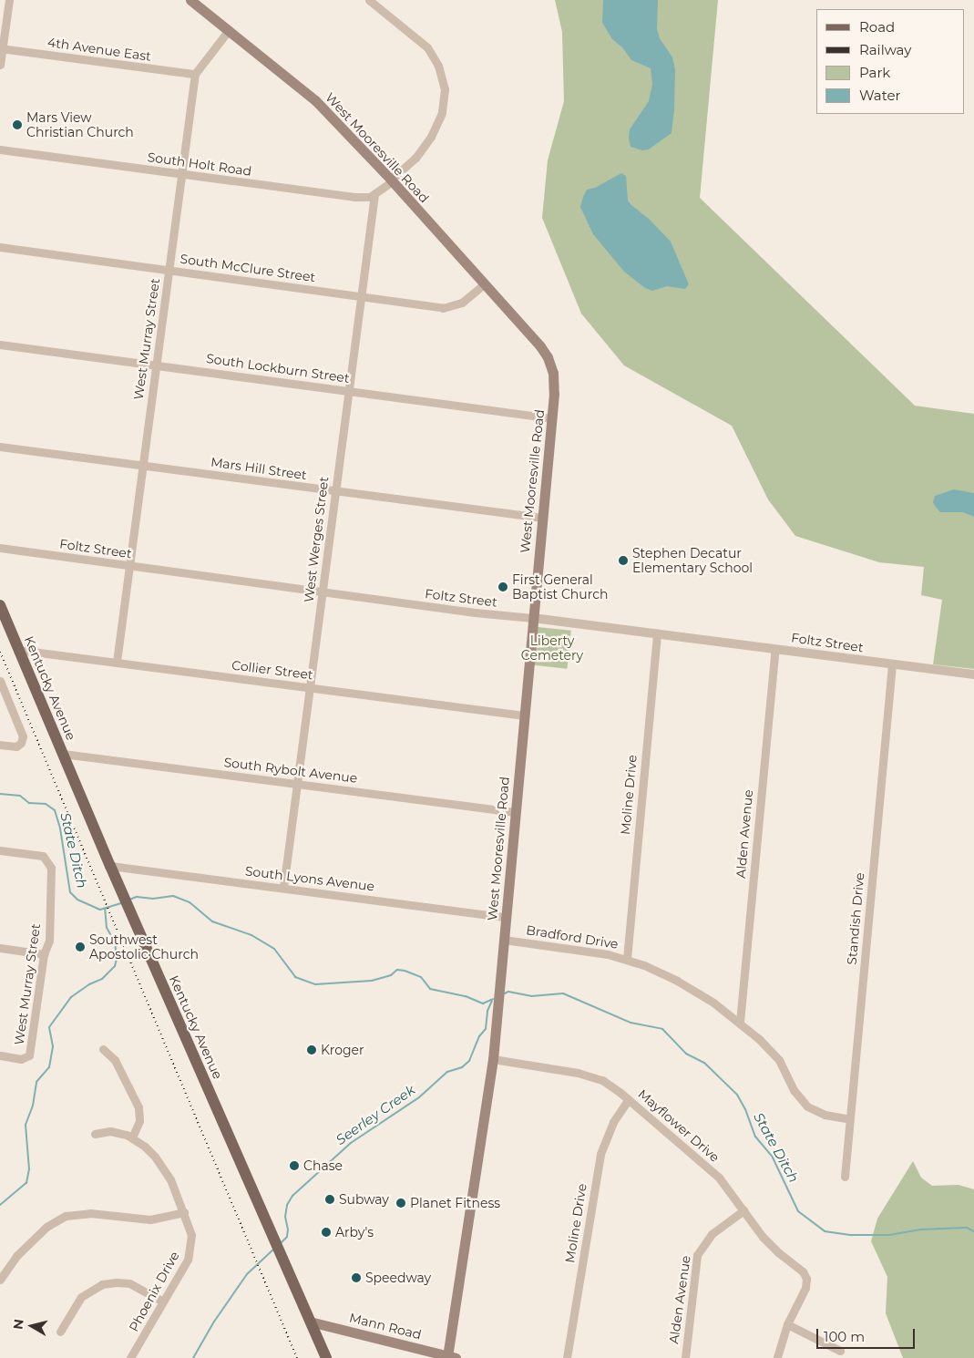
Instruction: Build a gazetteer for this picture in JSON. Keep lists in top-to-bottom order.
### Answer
{
  "streets": {
    "main road": ["West Mooresville Road", "Kentucky Avenue", "Mann Road"],
    "street": [
      "4th Avenue East",
      "South Holt Road",
      "South McClure Street",
      "West Murray Street",
      "South Lockburn Street",
      "Mars Hill Street",
      "West Werges Street",
      "Foltz Street",
      "Collier Street",
      "South Rybolt Avenue",
      "Moline Drive",
      "Alden Avenue",
      "South Lyons Avenue",
      "Standish Drive",
      "Bradford Drive",
      "Mayflower Drive",
      "Phoenix Drive"
    ]
  },
  "crossings": [
    ["4th Avenue East", "West Murray Street"],
    ["West Mooresville Road", "South McClure Street"],
    ["West Mooresville Road", "West Murray Street"],
    ["West Mooresville Road", "South Lockburn Street"],
    ["West Mooresville Road", "Mars Hill Street"],
    ["West Mooresville Road", "Foltz Street"],
    ["West Mooresville Road", "Collier Street"],
    ["West Mooresville Road", "South Rybolt Avenue"],
    ["West Mooresville Road", "South Lyons Avenue"],
    ["West Mooresville Road", "Bradford Drive"],
    ["West Mooresville Road", "Mayflower Drive"],
    ["West Mooresville Road", "Mann Road"],
    ["South Holt Road", "West Murray Street"],
    ["South Holt Road", "West Werges Street"],
    ["South McClure Street", "West Murray Street"],
    ["South McClure Street", "West Werges Street"],
    ["West Murray Street", "South Lockburn Street"],
    ["West Murray Street", "Mars Hill Street"],
    ["West Murray Street", "Foltz Street"],
    ["West Murray Street", "Collier Street"],
    ["South Lockburn Street", "West Werges Street"],
    ["Mars Hill Street", "West Werges Street"],
    ["West Werges Street", "Foltz Street"],
    ["West Werges Street", "Collier Street"],
    ["West Werges Street", "South Rybolt Avenue"],
    ["West Werges Street", "South Lyons Avenue"],
    ["Foltz Street", "Moline Drive"],
    ["Foltz Street", "Alden Avenue"],
    ["Foltz Street", "Standish Drive"],
    ["Collier Street", "Kentucky Avenue"],
    ["Kentucky Avenue", "South Rybolt Avenue"],
    ["Kentucky Avenue", "South Lyons Avenue"],
    ["Kentucky Avenue", "Mann Road"],
    ["Moline Drive", "Bradford Drive"],
    ["Moline Drive", "Mayflower Drive"],
    ["Alden Avenue", "Bradford Drive"],
    ["Alden Avenue", "Mayflower Drive"],
    ["Standish Drive", "Bradford Drive"]
  ],
  "water": ["State Ditch", "Seerley Creek"],
  "parks": ["Liberty Cemetery"],
  "places": [
    "Mars View Christian Church",
    "Stephen Decatur Elementary School",
    "First General Baptist Church",
    "Southwest Apostolic Church",
    "Kroger",
    "Chase",
    "Subway",
    "Planet Fitness",
    "Arby's",
    "Speedway"
  ],
  "legend": [
    "Road",
    "Railway",
    "Park",
    "Water"
  ],
  "scale_bar": "100 m",
  "north": "left"
}
